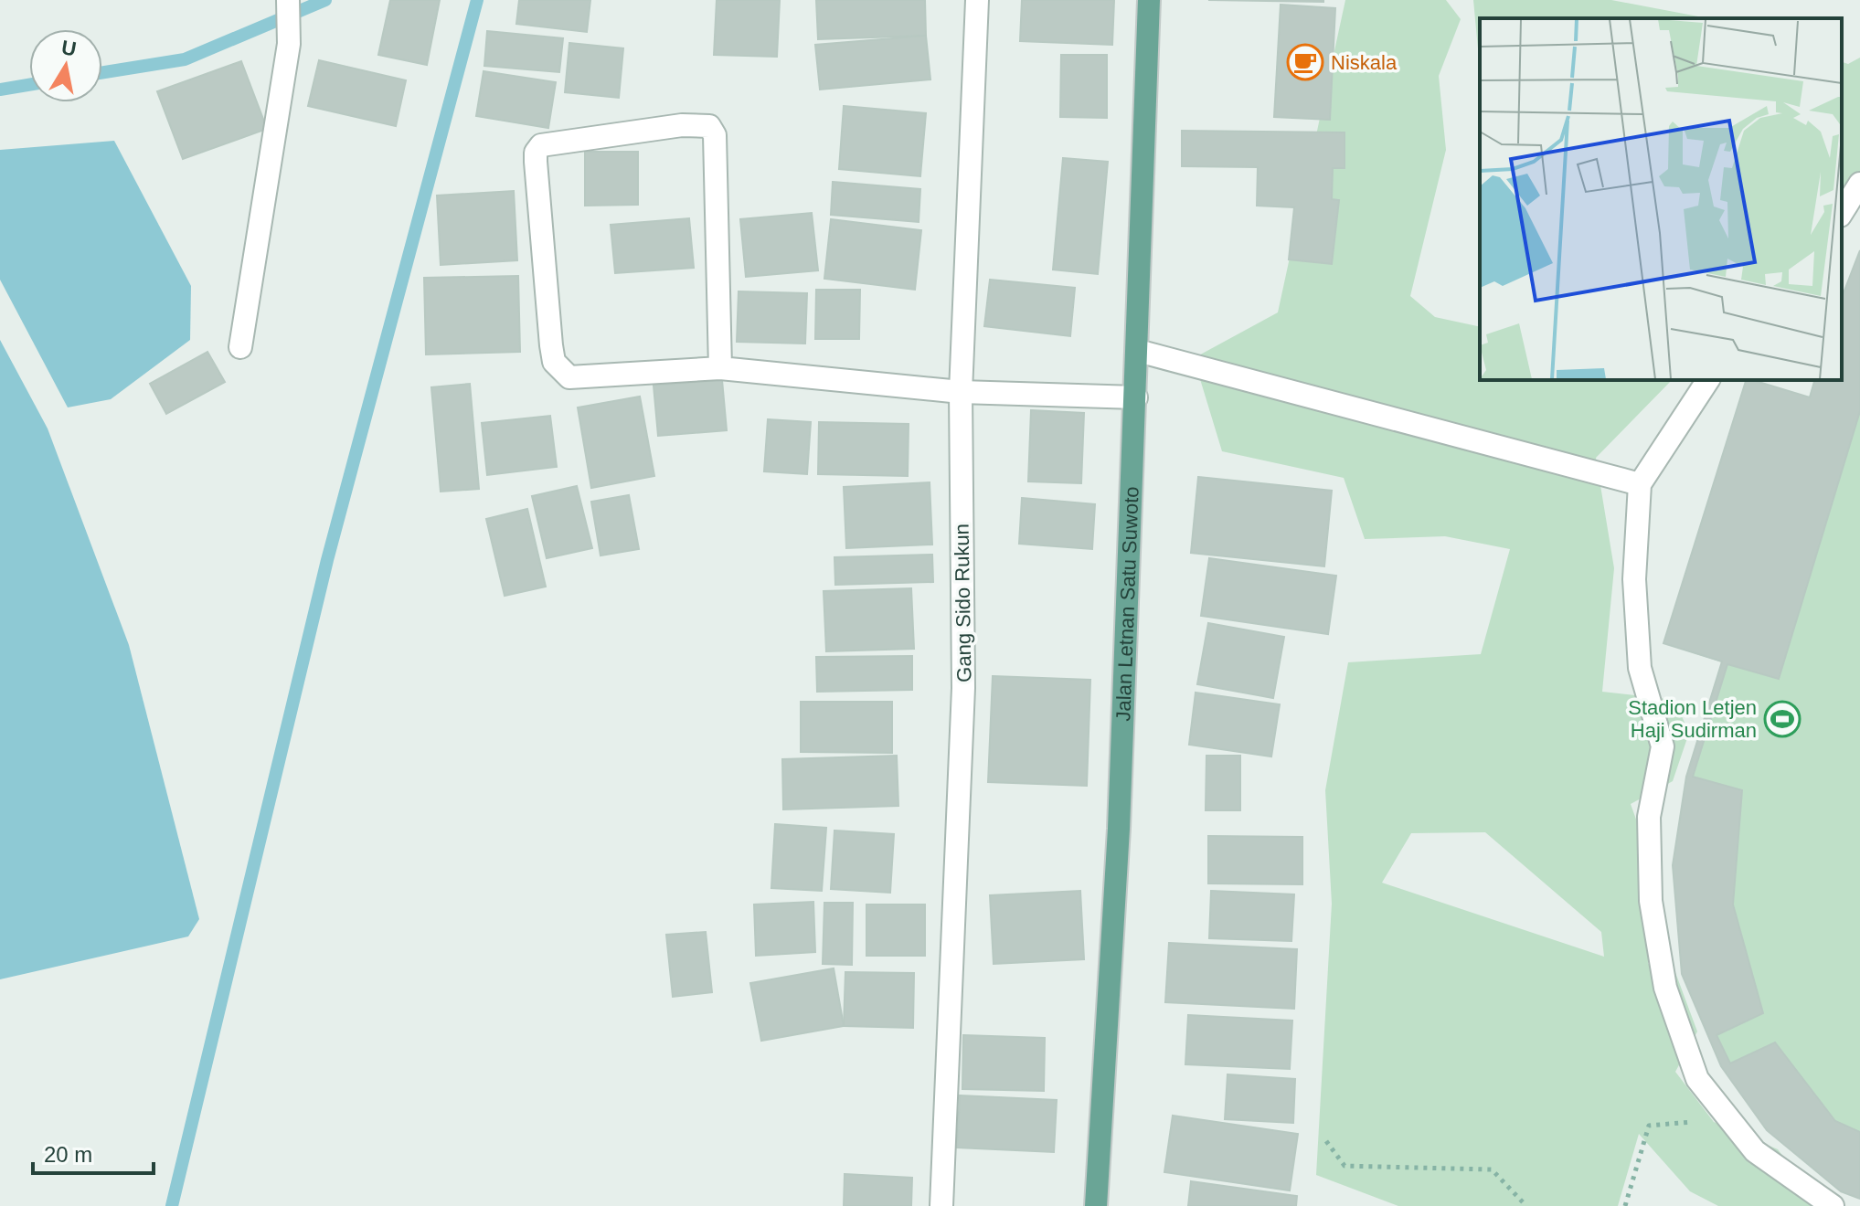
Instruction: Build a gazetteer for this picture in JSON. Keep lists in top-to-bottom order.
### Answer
{
  "streets": {
    "main road": ["Jalan Letnan Satu Suwoto"],
    "street": ["Gang Sido Rukun"]
  },
  "places": {
    "cafe": ["Niskala"],
    "sports": ["Stadion Letjen Haji Sudirman"]
  },
  "scale_bar": "20 m",
  "north": "top"
}
